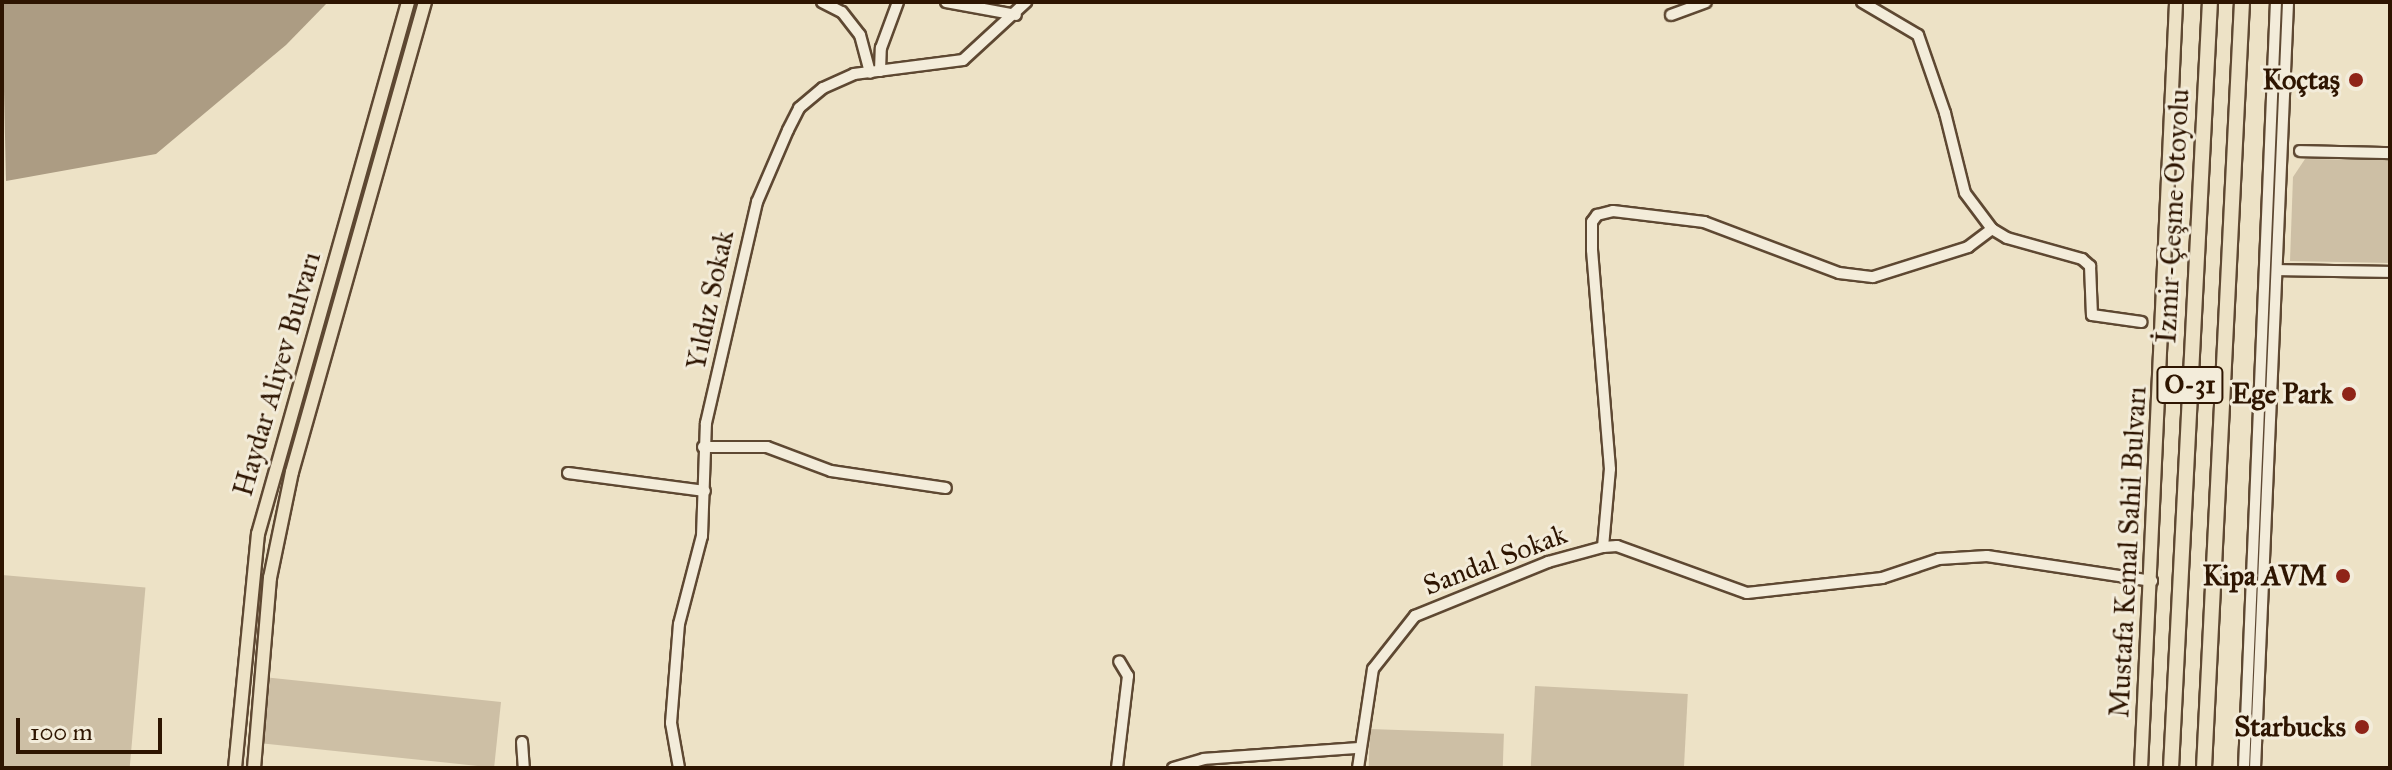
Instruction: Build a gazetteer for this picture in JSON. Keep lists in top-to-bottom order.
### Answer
{
  "streets": {
    "highway": ["İzmir-Çeşme Otoyolu", "O-31"],
    "main road": ["Haydar Aliyev Bulvarı", "Mustafa Kemal Sahil Bulvarı"],
    "street": ["Yıldız Sokak", "Sandal Sokak"]
  },
  "crossings": [
    ["Mustafa Kemal Sahil Bulvarı", "Sandal Sokak"]
  ],
  "places": [
    "Koçtaş",
    "Ege Park",
    "Kipa AVM",
    "Starbucks"
  ],
  "scale_bar": "100 m"
}
